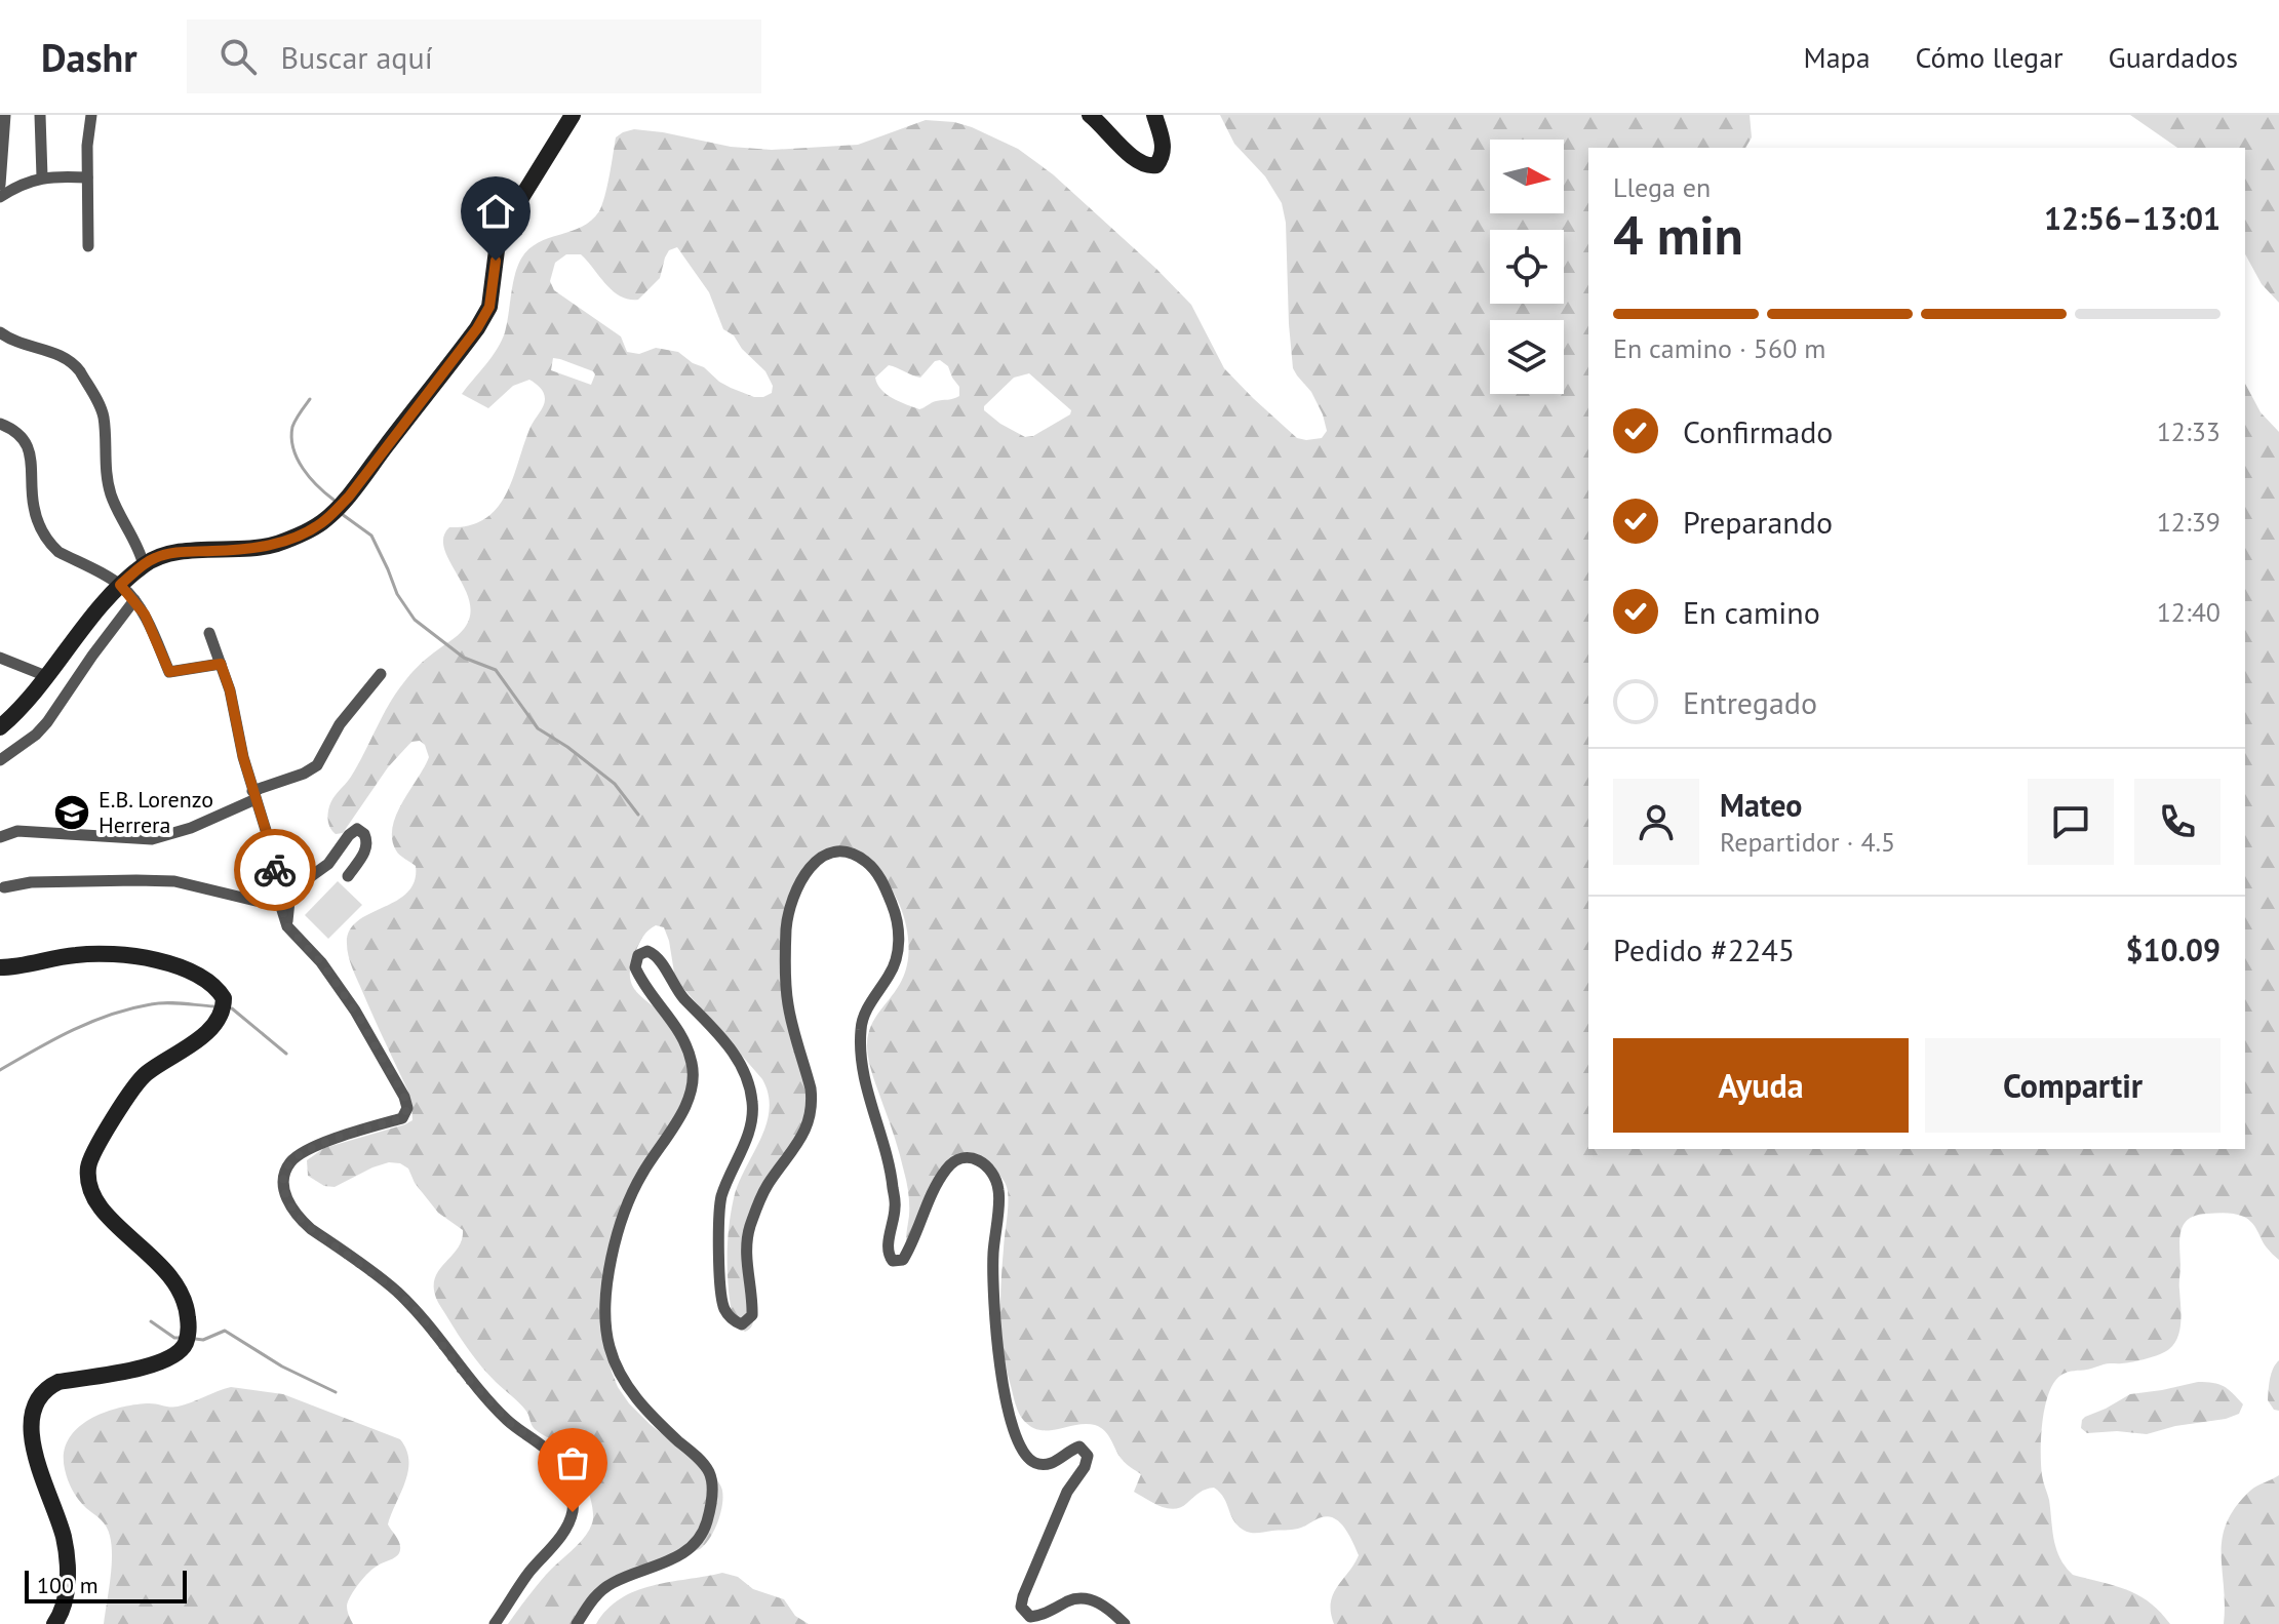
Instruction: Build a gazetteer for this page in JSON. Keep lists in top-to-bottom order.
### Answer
{
  "places": {
    "school or university": ["E.B. Lorenzo Herrera"]
  },
  "scale_bar": "100 m",
  "north": "right",
  "page": {
    "header": "Dashr",
    "search": "Buscar aquí",
    "nav": ["Mapa", "Cómo llegar", "Guardados"],
    "heading": ["4 min", "Llega en", "12:56–13:01"],
    "panel": [
      "Mateo",
      "Repartidor · 4.5",
      "Pedido #2245",
      "$10.09"
    ],
    "bar": "En camino · 560 m",
    "list": [
      ["Confirmado", "12:33"],
      ["Preparando", "12:39"],
      ["En camino", "12:40"],
      "Entregado"
    ],
    "buttons": ["Ayuda", "Compartir"],
    "scale": "100 m"
  }
}
